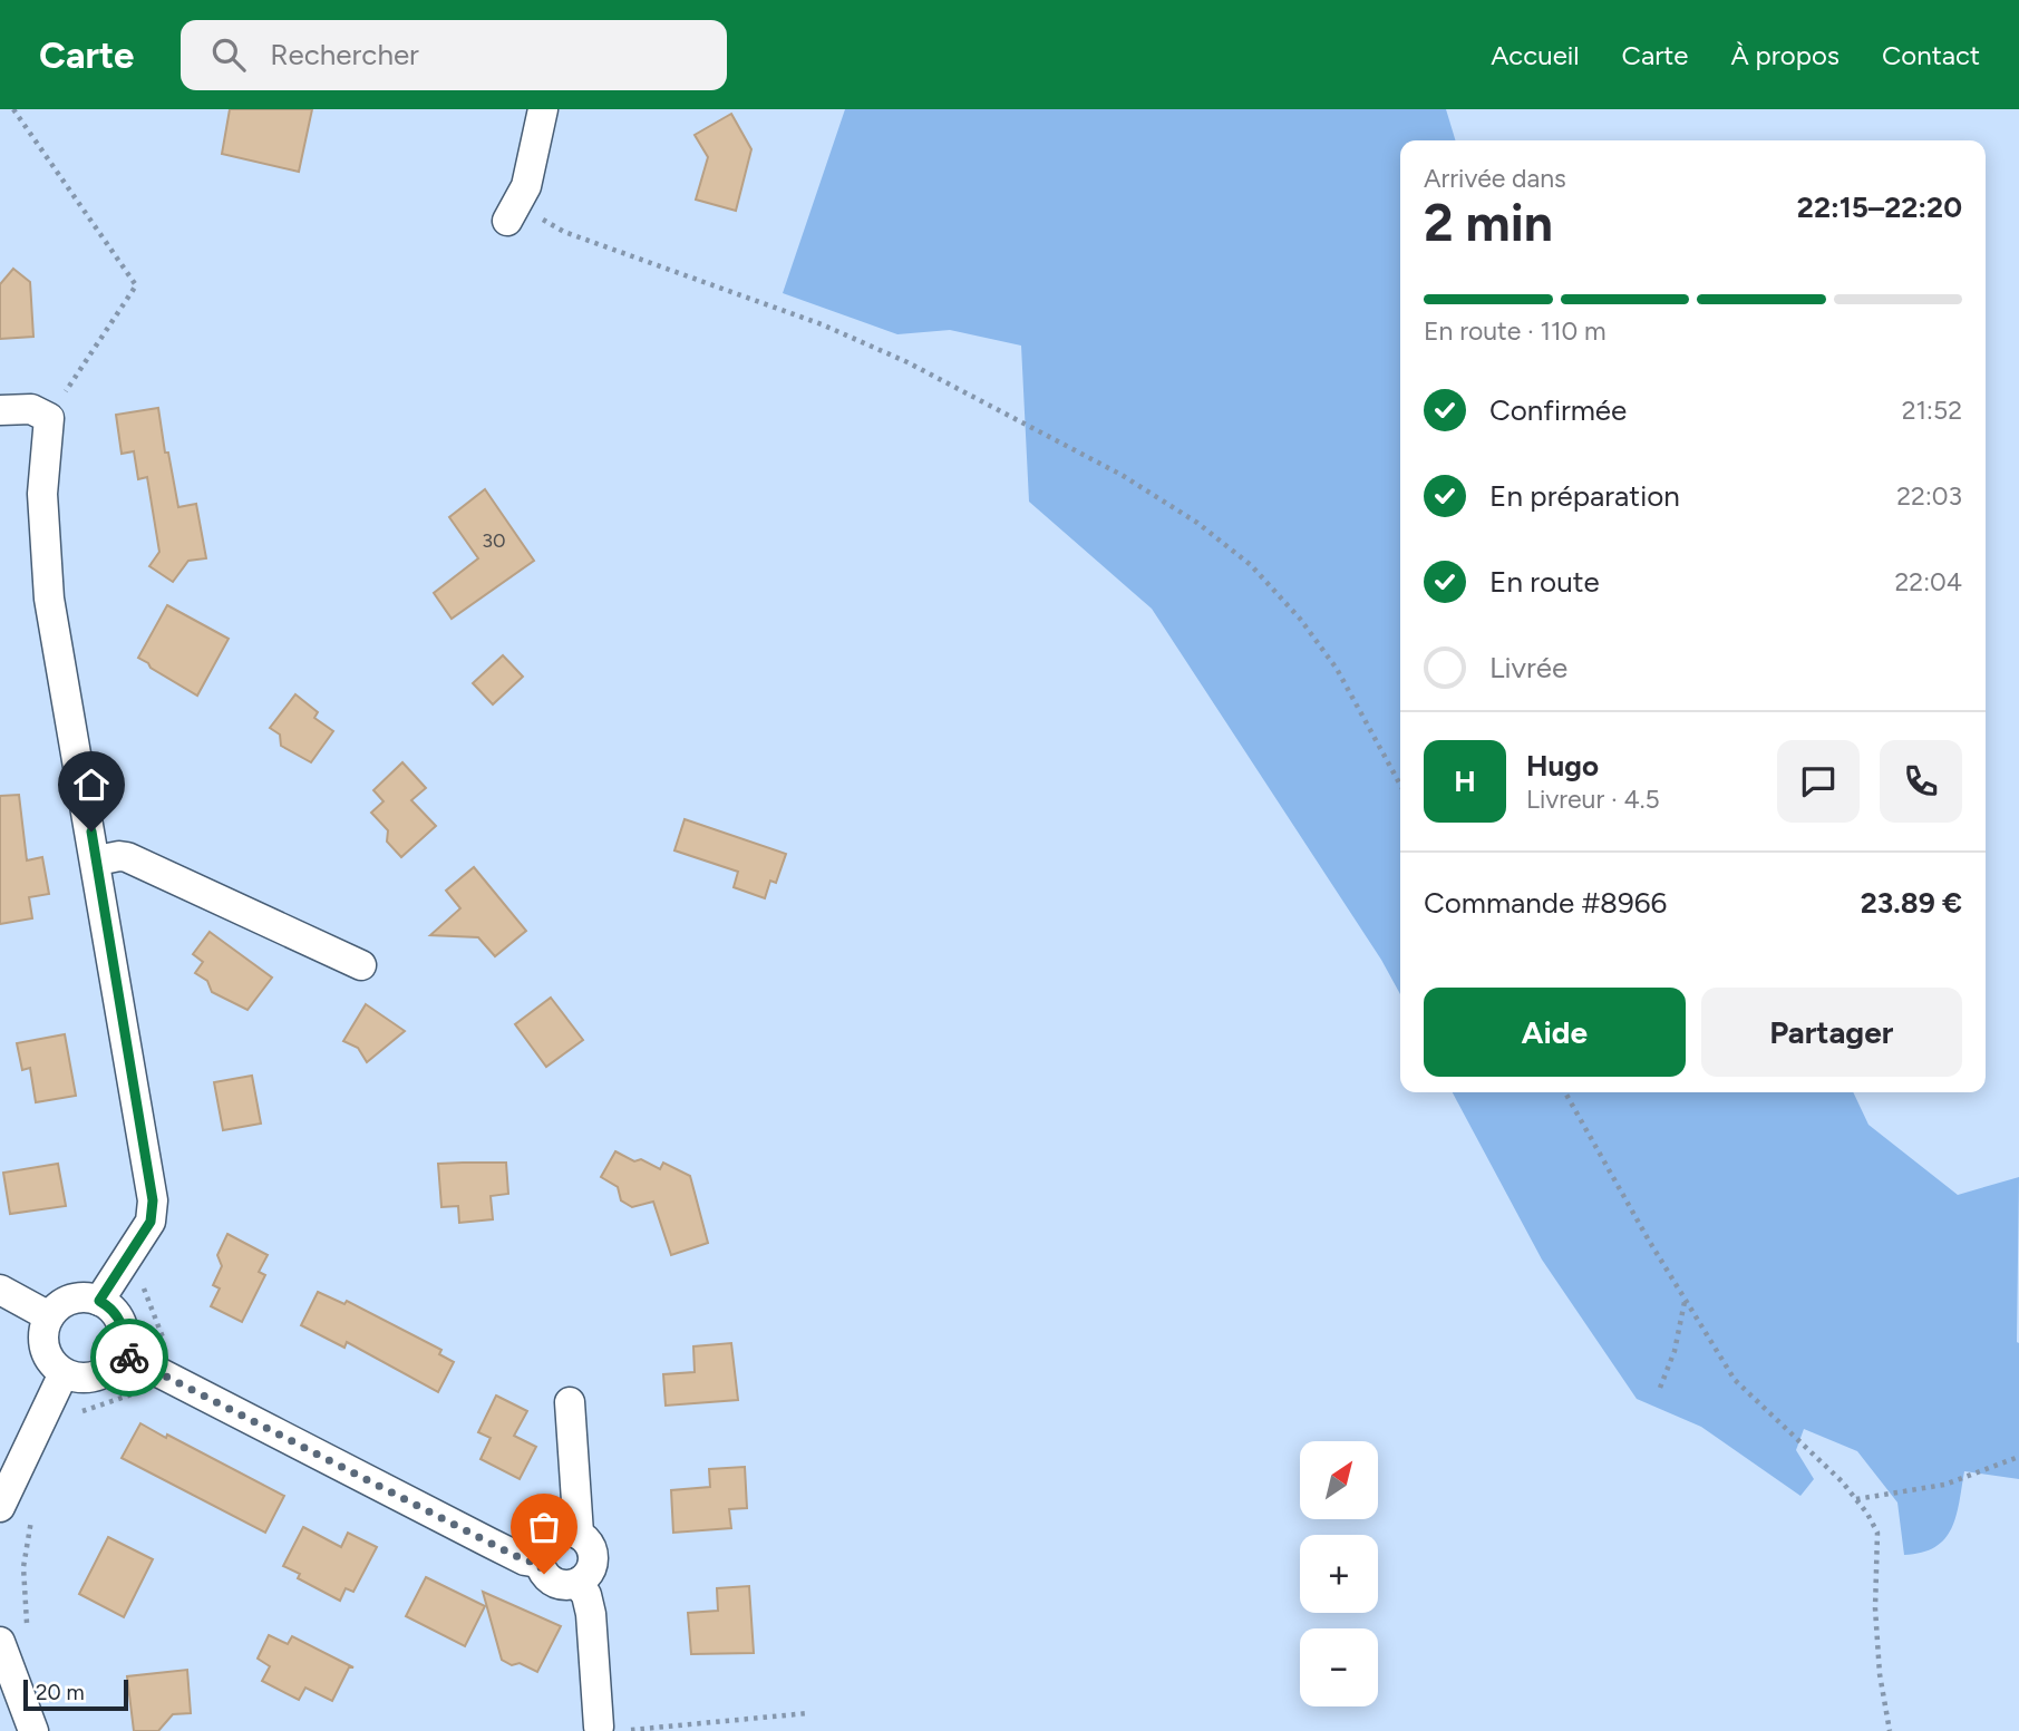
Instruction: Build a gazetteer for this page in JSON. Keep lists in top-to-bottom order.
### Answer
{
  "house_numbers": ["30"],
  "scale_bar": "20 m",
  "north": "top right",
  "page": {
    "header": "Carte",
    "search": "Rechercher",
    "nav": [
      "Accueil",
      "Carte",
      "À propos",
      "Contact"
    ],
    "heading": ["2 min", "Arrivée dans", "22:15–22:20"],
    "panel": [
      "Hugo",
      "Livreur · 4.5",
      "Commande #8966",
      "23.89 €"
    ],
    "bar": "En route · 110 m",
    "list": [
      ["Confirmée", "21:52"],
      ["En préparation", "22:03"],
      ["En route", "22:04"],
      "Livrée"
    ],
    "round": "H",
    "buttons": ["Aide", "Partager"],
    "map_buttons": ["+", "−"],
    "scale": "20 m"
  }
}
